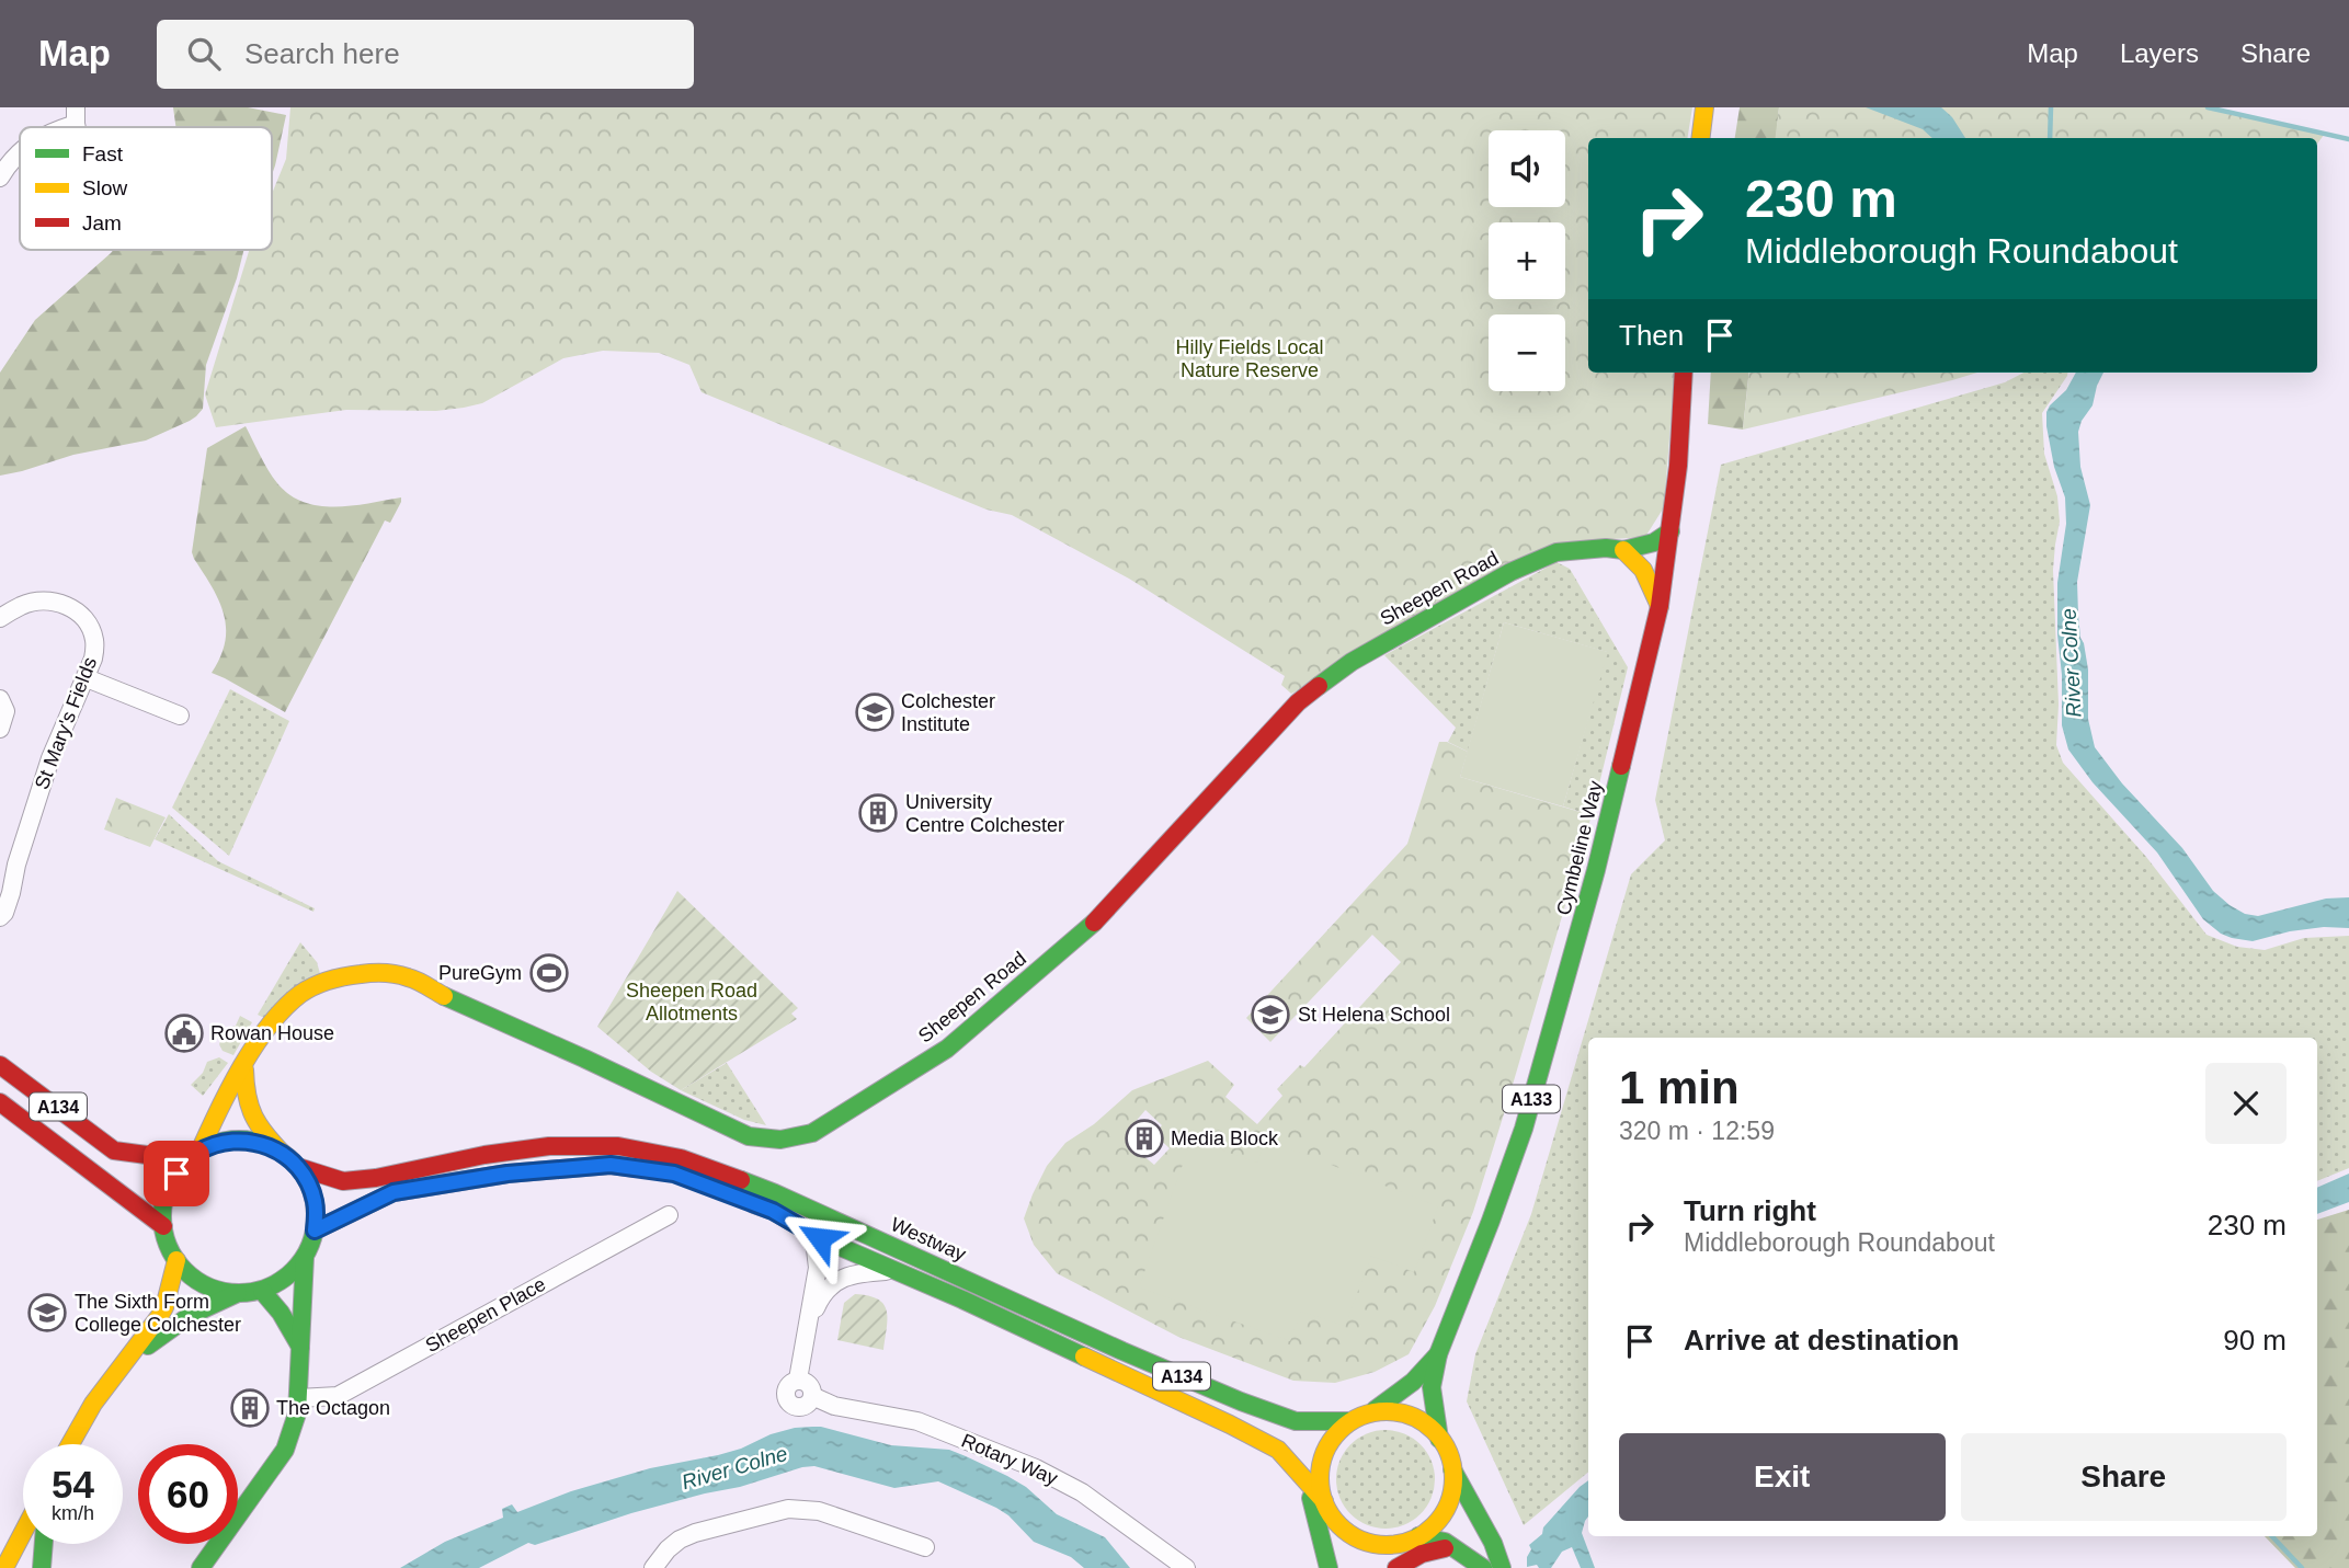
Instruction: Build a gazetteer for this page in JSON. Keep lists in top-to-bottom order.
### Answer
{
  "streets": {
    "main road": [
      "Sheepen Road",
      "Cymbeline Way",
      "A133",
      "A134",
      "Westway"
    ],
    "street": ["St Mary's Fields", "Sheepen Place", "Rotary Way"]
  },
  "crossings": [
    ["Sheepen Road", "Cymbeline Way"],
    ["Sheepen Road", "A134"],
    ["Sheepen Road", "Westway"],
    ["Cymbeline Way", "A133"],
    ["A133", "A134"],
    ["A133", "Westway"],
    ["A134", "Westway"]
  ],
  "water": ["River Colne"],
  "parks": ["Hilly Fields Local Nature Reserve", "Sheepen Road Allotments"],
  "places": {
    "school or university": ["Colchester Institute", "St Helena School", "The Sixth Form College Colchester"],
    "building": ["University Centre Colchester", "Media Block", "The Octagon"],
    "sports": ["PureGym"],
    "public building": ["Rowan House"]
  },
  "legend": ["Fast", "Slow", "Jam"],
  "page": {
    "header": "Map",
    "search": "Search here",
    "nav": ["Map", "Layers", "Share"],
    "map_buttons": ["+", "−"],
    "turn": ["230 m", "Middleborough Roundabout"],
    "then": "Then",
    "heading": ["1 min", "320 m · 12:59"],
    "list": [
      {
        "name": "Turn right",
        "note": "Middleborough Roundabout",
        "value": "230 m"
      },
      {
        "name": "Arrive at destination",
        "value": "90 m"
      }
    ],
    "buttons": ["Exit", "Share"],
    "speed": "54 km/h",
    "limit": "60"
  }
}
